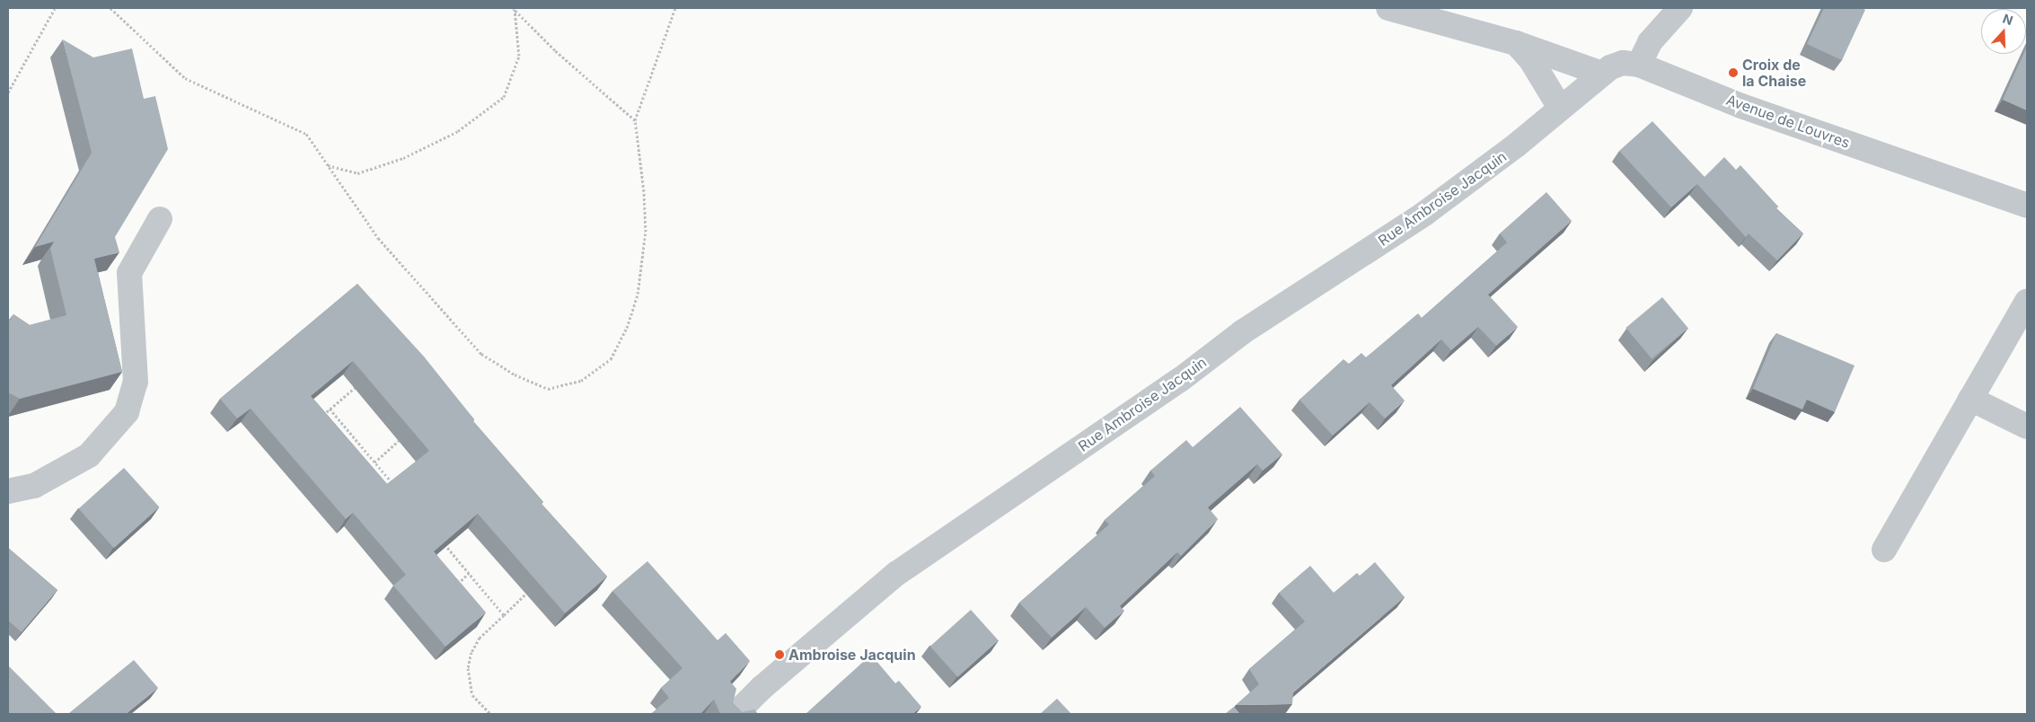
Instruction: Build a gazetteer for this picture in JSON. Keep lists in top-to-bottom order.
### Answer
{
  "streets": {
    "street": ["Avenue de Louvres", "Rue Ambroise Jacquin"]
  },
  "crossings": [
    ["Avenue de Louvres", "Rue Ambroise Jacquin"]
  ],
  "places": ["Croix de la Chaise", "Ambroise Jacquin"],
  "north": "top"
}
